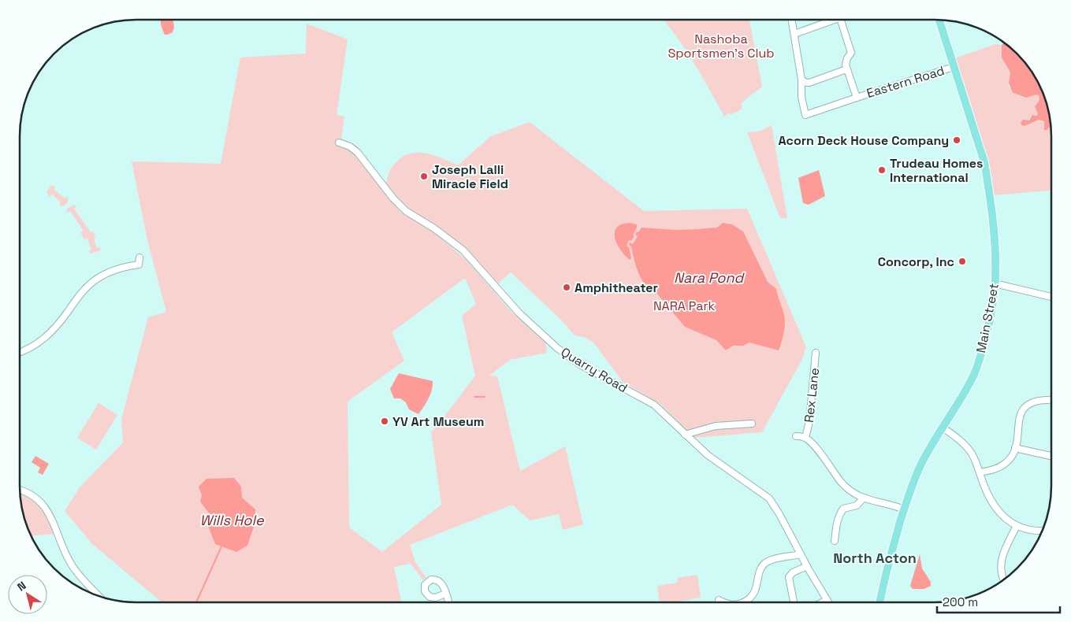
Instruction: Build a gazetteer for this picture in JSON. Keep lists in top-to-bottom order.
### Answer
{
  "streets": {
    "main road": ["Main Street"],
    "street": ["Eastern Road", "Quarry Road", "Rex Lane"]
  },
  "crossings": [
    ["Eastern Road", "Main Street"]
  ],
  "districts": ["North Acton"],
  "water": ["Nara Pond", "Wills Hole"],
  "parks": ["Nashoba Sportsmen's Club", "NARA Park"],
  "places": [
    "Acorn Deck House Company",
    "Trudeau Homes International",
    "Joseph Lalli Miracle Field",
    "Concorp, Inc",
    "Amphitheater",
    "YV Art Museum"
  ],
  "scale_bar": "200 m",
  "north": "top left"
}
